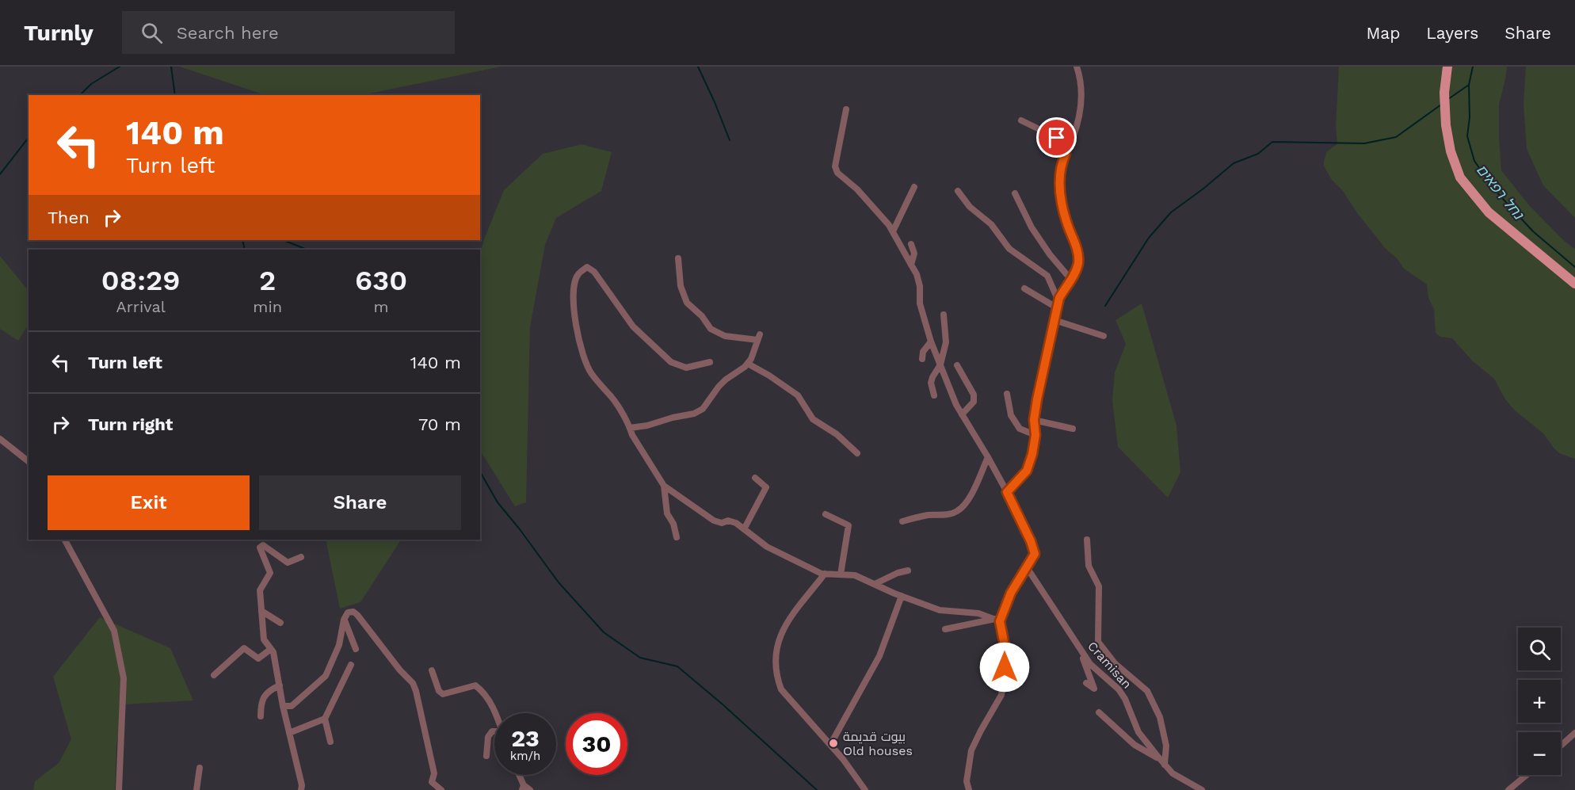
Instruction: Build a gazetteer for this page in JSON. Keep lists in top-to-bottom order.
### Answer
{
  "streets": {
    "street": ["Cramisan"]
  },
  "water": ["נחל רפאים"],
  "places": ["بيوت قديمة Old houses"],
  "page": {
    "header": "Turnly",
    "search": "Search here",
    "nav": ["Map", "Layers", "Share"],
    "turn": ["140 m", "Turn left"],
    "then": "Then",
    "eta": [
      "08:29",
      "Arrival",
      "2",
      "min",
      "630",
      "m"
    ],
    "list": [
      {
        "name": "Turn left",
        "value": "140 m"
      },
      {
        "name": "Turn right",
        "value": "70 m"
      }
    ],
    "buttons": ["Exit", "Share"],
    "map_buttons": ["+", "−"],
    "speed": "23 km/h",
    "limit": "30"
  }
}
